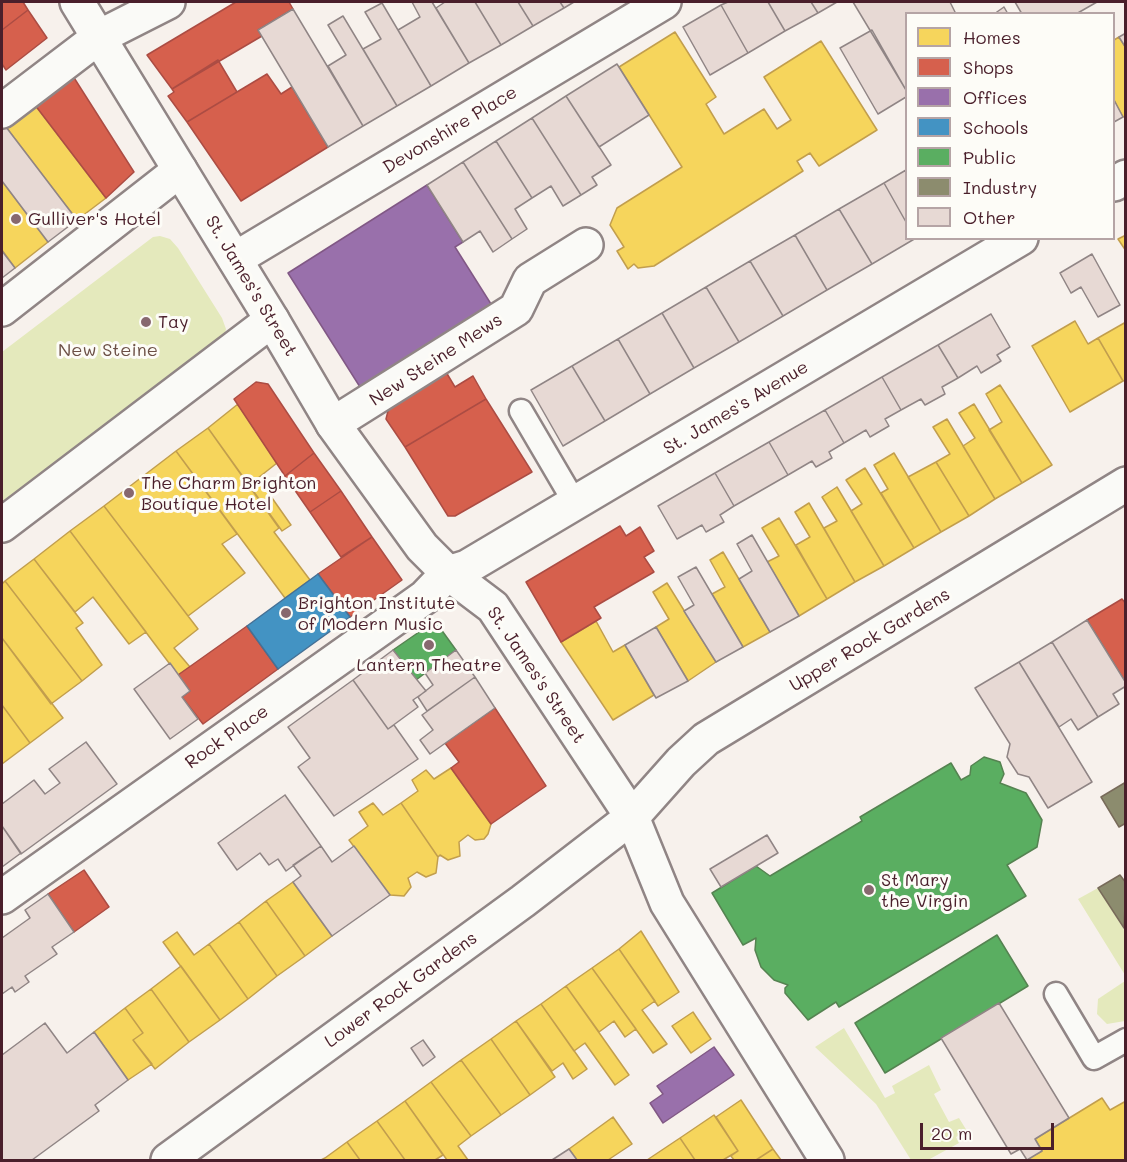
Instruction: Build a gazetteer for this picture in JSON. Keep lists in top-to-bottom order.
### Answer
{
  "streets": {
    "street": [
      "Devonshire Place",
      "St. James's Street",
      "New Steine Mews",
      "St. James's Avenue",
      "Upper Rock Gardens",
      "Rock Place",
      "Lower Rock Gardens"
    ]
  },
  "crossings": [
    ["Devonshire Place", "St. James's Street"],
    ["St. James's Street", "New Steine Mews"],
    ["St. James's Street", "St. James's Avenue"],
    ["St. James's Street", "Upper Rock Gardens"],
    ["St. James's Street", "Rock Place"],
    ["St. James's Street", "Lower Rock Gardens"],
    ["St. James's Avenue", "Rock Place"],
    ["Upper Rock Gardens", "Lower Rock Gardens"]
  ],
  "parks": ["New Steine"],
  "places": [
    "Gulliver's Hotel",
    "Tay",
    "The Charm Brighton Boutique Hotel",
    "Brighton Institute of Modern Music",
    "Lantern Theatre",
    "St Mary the Virgin"
  ],
  "legend": [
    "Homes",
    "Shops",
    "Offices",
    "Schools",
    "Public",
    "Industry",
    "Other"
  ],
  "scale_bar": "20 m"
}
